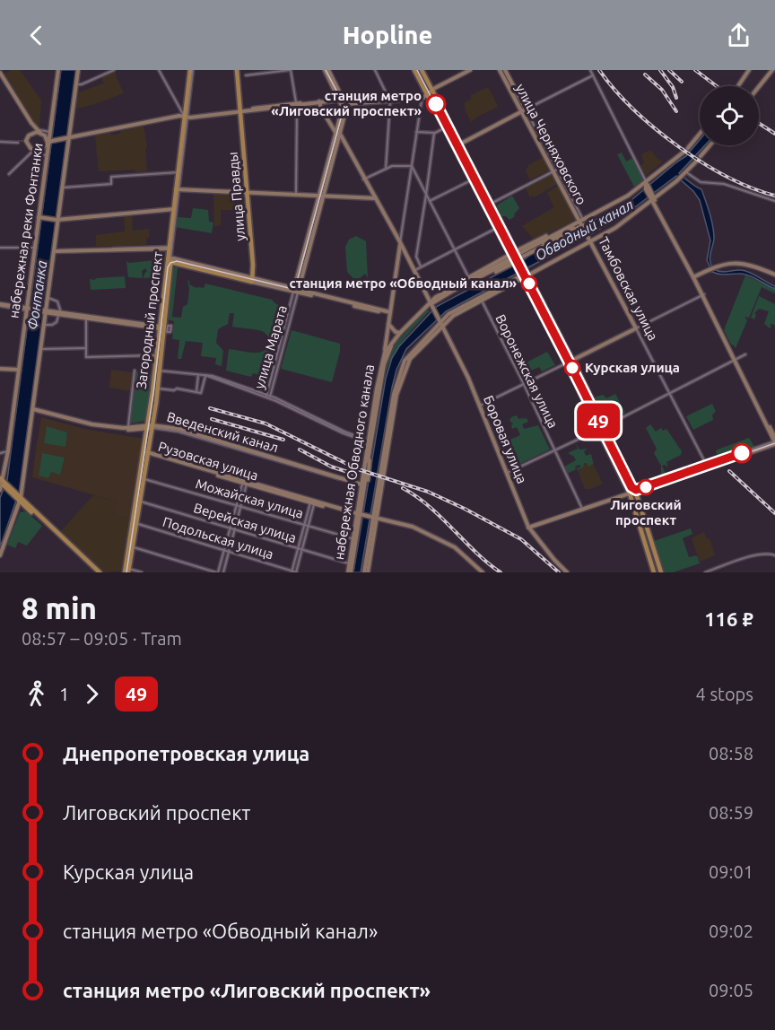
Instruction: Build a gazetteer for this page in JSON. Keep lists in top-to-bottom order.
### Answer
{
  "streets": {
    "main road": ["улица Правды", "Загородный проспект"],
    "street": [
      "улица Черняховского",
      "набережная реки Фонтанки",
      "Тамбовская улица",
      "улица Марата",
      "Воронежская улица",
      "Введенский канал",
      "Боровая улица",
      "Рузовская улица",
      "набережная Обводного канала",
      "Можайская улица",
      "Верейская улица",
      "Подольская улица"
    ]
  },
  "crossings": [
    ["улица Черняховского", "Тамбовская улица"],
    ["Тамбовская улица", "набережная Обводного канала"],
    ["Загородный проспект", "Введенский канал"],
    ["Загородный проспект", "Рузовская улица"],
    ["Загородный проспект", "Можайская улица"],
    ["Загородный проспект", "Верейская улица"],
    ["Загородный проспект", "Подольская улица"],
    ["Воронежская улица", "набережная Обводного канала"],
    ["Введенский канал", "набережная Обводного канала"],
    ["Боровая улица", "набережная Обводного канала"],
    ["Рузовская улица", "набережная Обводного канала"],
    ["набережная Обводного канала", "Можайская улица"],
    ["набережная Обводного канала", "Верейская улица"]
  ],
  "water": ["Обводный канал", "Фонтанка"],
  "places": [
    "станция метро «Лиговский проспект»",
    "станция метро «Обводный канал»",
    "Курская улица",
    "Лиговский проспект"
  ],
  "lines": ["tram line 49"],
  "page": {
    "header": "Hopline",
    "on_map": "49",
    "heading": ["8 min", "08:57 – 09:05 · Tram", "116 ₽"],
    "legs": ["1", "49", "4 stops"],
    "list": [
      {
        "name": "Днепропетровская улица",
        "value": "08:58"
      },
      {
        "name": "Лиговский проспект",
        "value": "08:59"
      },
      {
        "name": "Курская улица",
        "value": "09:01"
      },
      {
        "name": "станция метро «Обводный канал»",
        "value": "09:02"
      },
      {
        "name": "станция метро «Лиговский проспект»",
        "value": "09:05"
      }
    ]
  }
}
